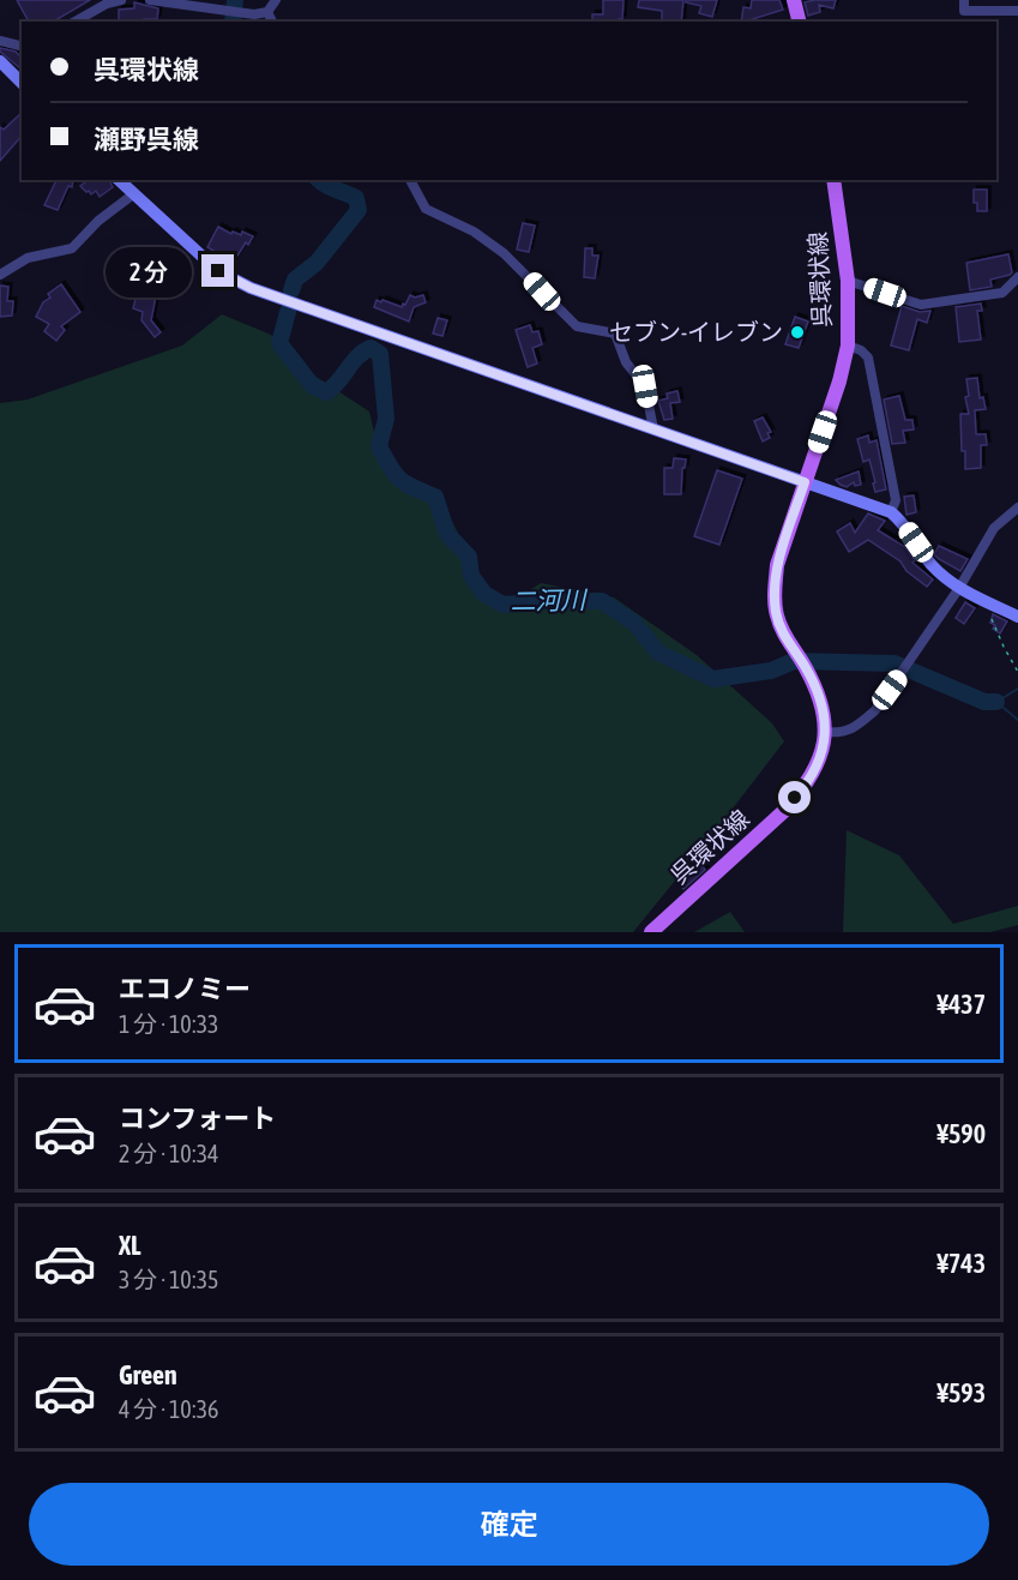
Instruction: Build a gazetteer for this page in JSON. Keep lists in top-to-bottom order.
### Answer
{
  "streets": {
    "main road": ["呉環状線"]
  },
  "water": ["二河川"],
  "places": ["セブン-イレブン"],
  "page": {
    "banner": ["呉環状線", "瀬野呉線"],
    "bubble": "2 分",
    "list": [
      {
        "name": "エコノミー",
        "note": "1 分 · 10:33",
        "value": "¥437"
      },
      {
        "name": "コンフォート",
        "note": "2 分 · 10:34",
        "value": "¥590"
      },
      {
        "name": "XL",
        "note": "3 分 · 10:35",
        "value": "¥743"
      },
      {
        "name": "Green",
        "note": "4 分 · 10:36",
        "value": "¥593"
      }
    ],
    "buttons": "確定"
  }
}
